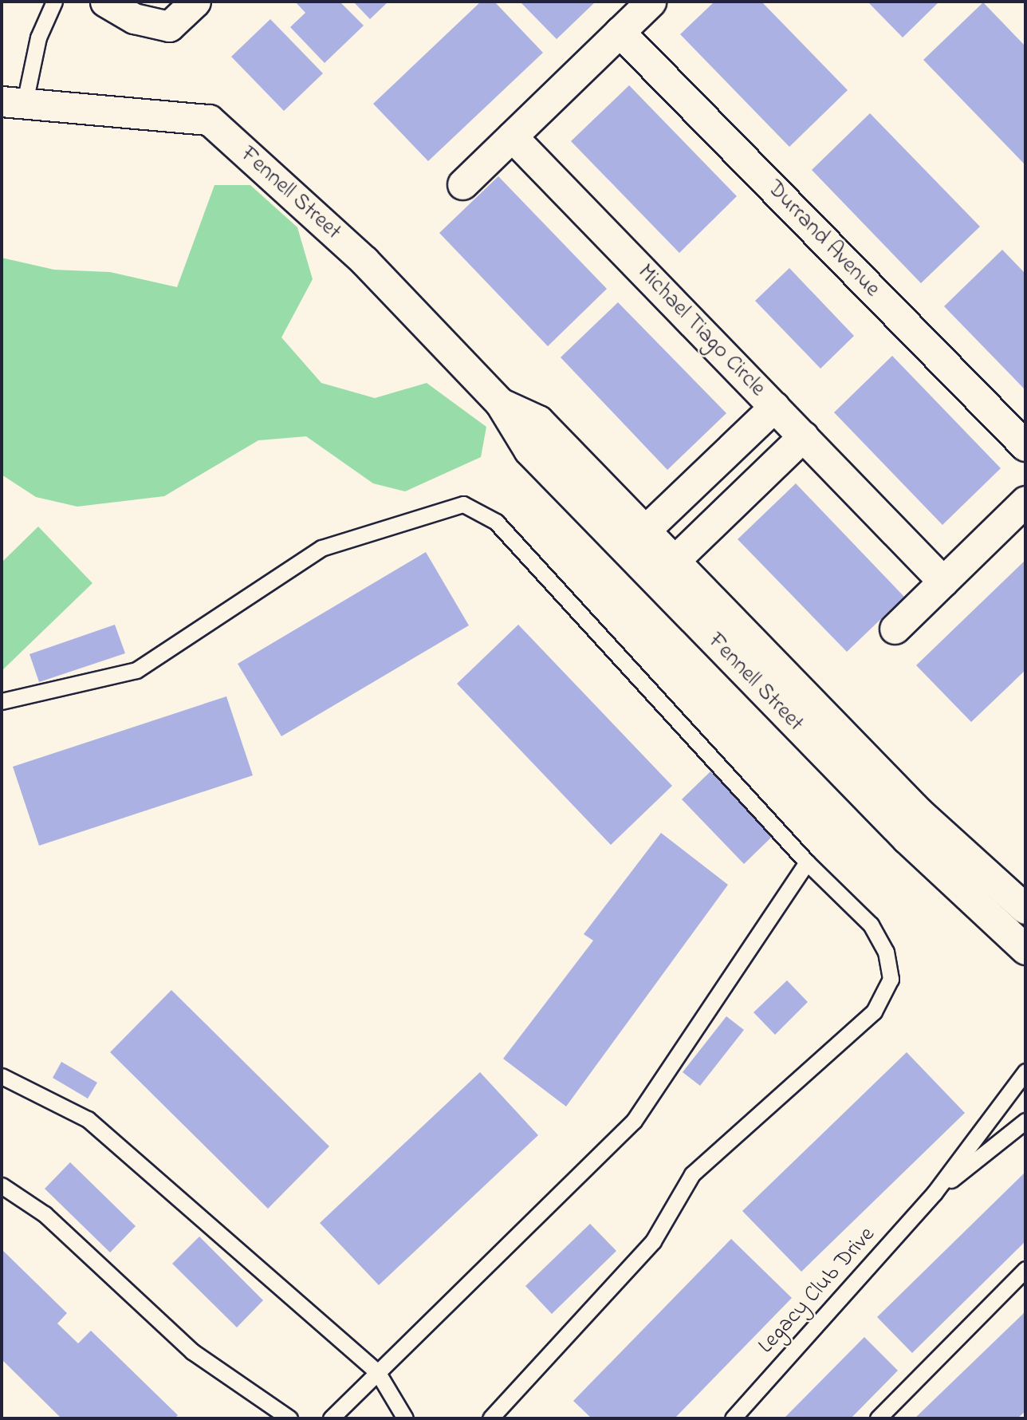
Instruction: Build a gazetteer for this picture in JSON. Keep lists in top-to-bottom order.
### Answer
{
  "streets": {
    "street": ["Fennell Street", "Durrand Avenue", "Michael Tiago Circle"],
    "lane": ["Legacy Club Drive"]
  }
}
